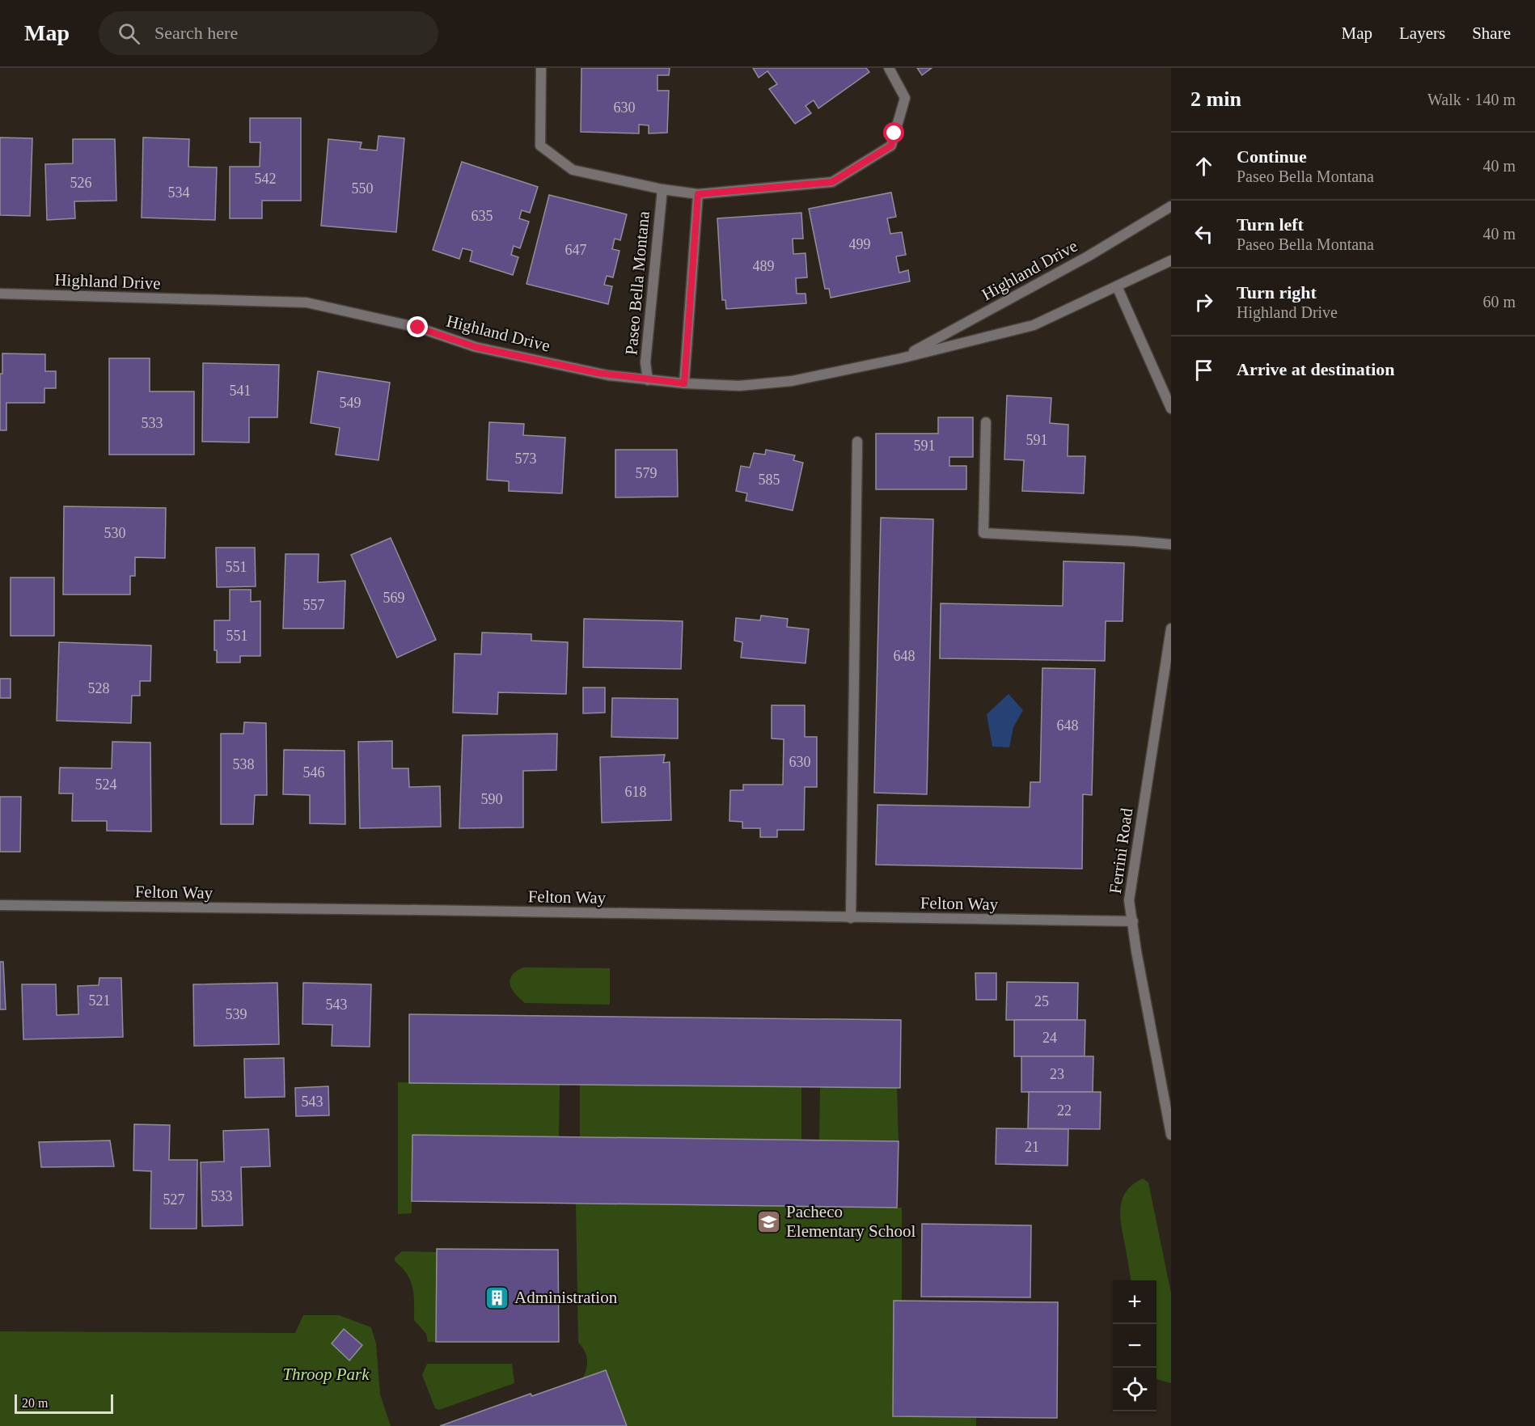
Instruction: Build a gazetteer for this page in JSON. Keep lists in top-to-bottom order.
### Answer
{
  "streets": {
    "street": [
      "Highland Drive",
      "Paseo Bella Montana",
      "Ferrini Road",
      "Felton Way"
    ]
  },
  "crossings": [
    ["Highland Drive", "Paseo Bella Montana"],
    ["Ferrini Road", "Felton Way"]
  ],
  "parks": ["Throop Park"],
  "places": {
    "school or university": ["Pacheco Elementary School"],
    "building": ["Administration"]
  },
  "house_numbers": [
    "630",
    "542",
    "526",
    "550",
    "534",
    "635",
    "499",
    "647",
    "489",
    "541",
    "549",
    "533",
    "591",
    "591",
    "573",
    "579",
    "585",
    "530",
    "551",
    "569",
    "557",
    "551",
    "648",
    "528",
    "648",
    "630",
    "538",
    "546",
    "524",
    "618",
    "590",
    "521",
    "25",
    "543",
    "539",
    "24",
    "23",
    "543",
    "22",
    "21",
    "533",
    "527"
  ],
  "scale_bar": "20 m",
  "page": {
    "header": "Map",
    "search": "Search here",
    "nav": ["Map", "Layers", "Share"],
    "heading": ["2 min", "Walk · 140 m"],
    "list": [
      ["Continue", "Paseo Bella Montana", "40 m"],
      ["Turn left", "Paseo Bella Montana", "40 m"],
      ["Turn right", "Highland Drive", "60 m"],
      "Arrive at destination"
    ],
    "map_buttons": ["+", "−"],
    "scale": "20 m"
  }
}
